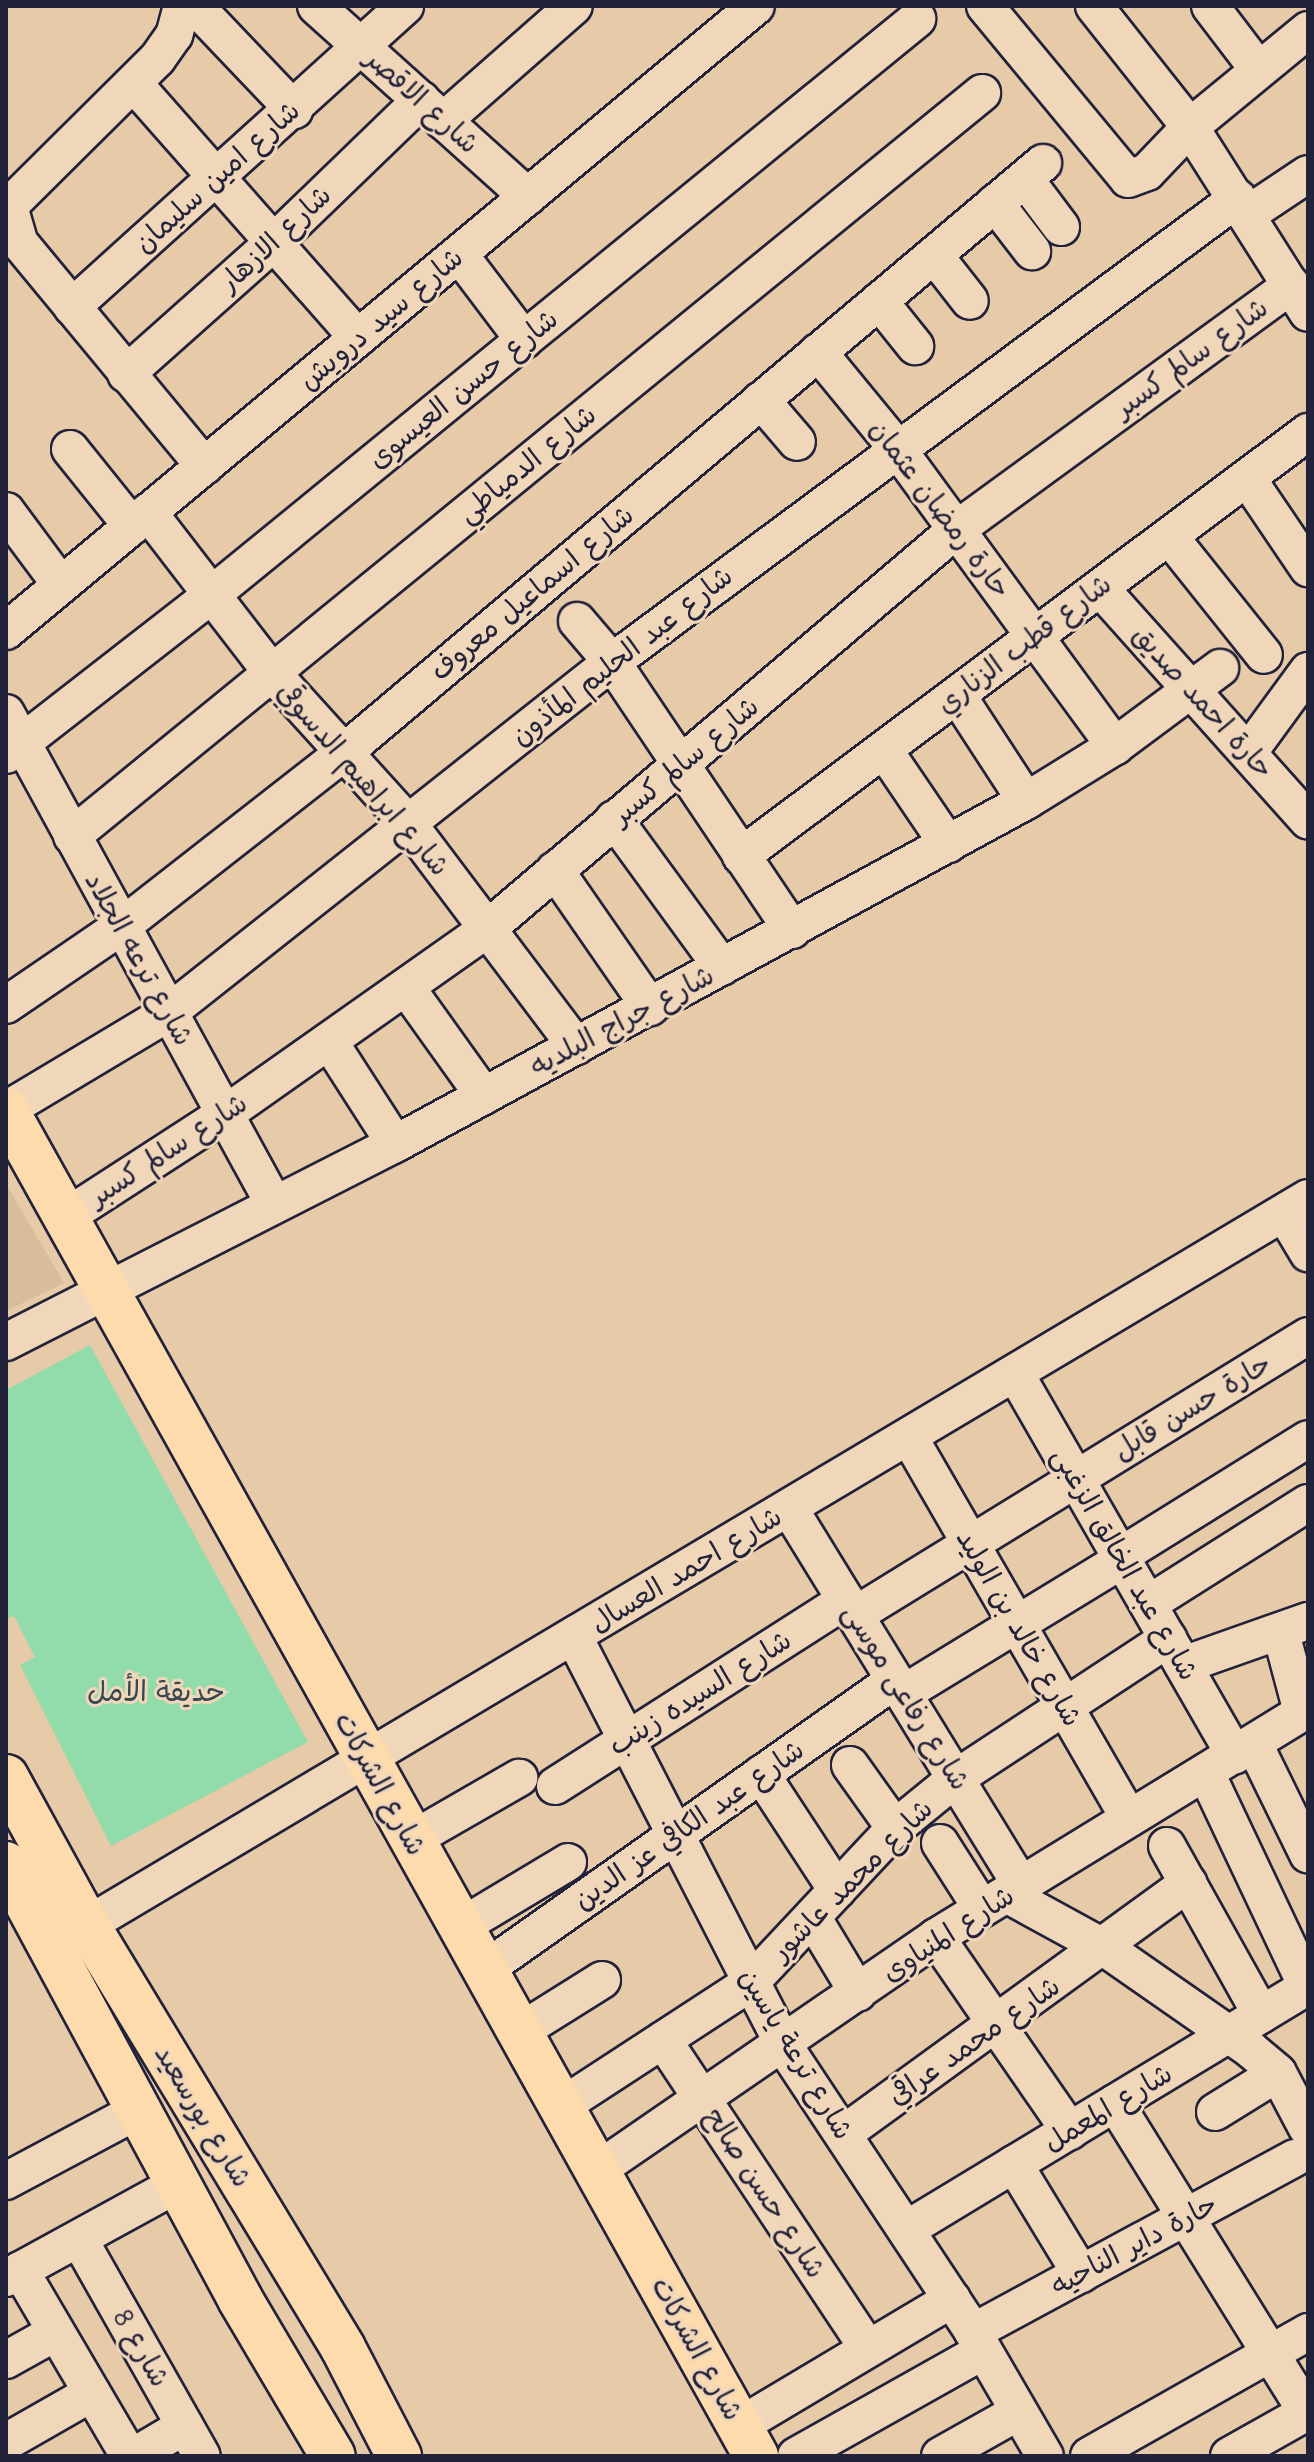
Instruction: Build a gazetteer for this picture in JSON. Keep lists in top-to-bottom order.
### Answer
{
  "streets": {
    "main road": ["شارع الشركات", "شارع بورسعيد"],
    "street": [
      "شارع الاقصر",
      "شارع امين سليمان",
      "شارع الازهار",
      "شارع سيد درويش",
      "شارع سالم كسبر",
      "شارع حسن العيسوى",
      "شارع الدمياطي",
      "حارة رمضان عثمان",
      "شارع اسماعيل معروف",
      "شارع قطب الزناري",
      "شارع عبد الحليم المأذون",
      "حارة احمد صديق",
      "شارع ابراهيم الدسوقي",
      "شارع ترعه الجلاد",
      "شارع جراج البلديه",
      "حارة حسن قابل",
      "شارع عبد الخالق الزغبى",
      "شارع احمد العسال",
      "شارع خالد بن الوليد",
      "شارع السيده زينب",
      "شارع رفاعى موسى",
      "شارع عبد الكافي عز الدين",
      "شارع محمد عاشور",
      "شارع المنياوى",
      "شارع محمد عراقي",
      "شارع ترعة ياسين",
      "شارع المعمل",
      "شارع حسن صالح",
      "حارة داير الناحيه",
      "شارع 8"
    ]
  },
  "crossings": [
    ["شارع الاقصر", "شارع امين سليمان"],
    ["شارع الاقصر", "شارع الازهار"],
    ["شارع الاقصر", "شارع سيد درويش"],
    ["شارع سيد درويش", "شارع ابراهيم الدسوقي"],
    ["شارع سالم كسبر", "حارة رمضان عثمان"],
    ["شارع سالم كسبر", "شارع ابراهيم الدسوقي"],
    ["شارع سالم كسبر", "شارع ترعه الجلاد"],
    ["شارع سالم كسبر", "شارع الشركات"],
    ["شارع حسن العيسوى", "شارع ابراهيم الدسوقي"],
    ["شارع حسن العيسوى", "شارع ترعه الجلاد"],
    ["شارع الدمياطي", "شارع ابراهيم الدسوقي"],
    ["شارع الدمياطي", "شارع ترعه الجلاد"],
    ["حارة رمضان عثمان", "شارع اسماعيل معروف"],
    ["حارة رمضان عثمان", "شارع قطب الزناري"],
    ["حارة رمضان عثمان", "شارع عبد الحليم المأذون"],
    ["حارة رمضان عثمان", "شارع جراج البلديه"],
    ["شارع اسماعيل معروف", "شارع ابراهيم الدسوقي"],
    ["شارع اسماعيل معروف", "شارع ترعه الجلاد"],
    ["شارع قطب الزناري", "حارة احمد صديق"],
    ["شارع عبد الحليم المأذون", "شارع ابراهيم الدسوقي"],
    ["شارع عبد الحليم المأذون", "شارع ترعه الجلاد"],
    ["شارع عبد الحليم المأذون", "شارع الشركات"],
    ["حارة احمد صديق", "شارع جراج البلديه"],
    ["شارع ابراهيم الدسوقي", "شارع جراج البلديه"],
    ["شارع ترعه الجلاد", "شارع جراج البلديه"],
    ["شارع جراج البلديه", "شارع الشركات"],
    ["حارة حسن قابل", "شارع عبد الخالق الزغبى"],
    ["حارة حسن قابل", "شارع خالد بن الوليد"],
    ["حارة حسن قابل", "شارع السيده زينب"],
    ["شارع عبد الخالق الزغبى", "شارع احمد العسال"],
    ["شارع عبد الخالق الزغبى", "شارع عبد الكافي عز الدين"],
    ["شارع عبد الخالق الزغبى", "شارع محمد عاشور"],
    ["شارع عبد الخالق الزغبى", "شارع المنياوى"],
    ["شارع احمد العسال", "شارع خالد بن الوليد"],
    ["شارع احمد العسال", "شارع رفاعى موسى"],
    ["شارع احمد العسال", "شارع الشركات"],
    ["شارع احمد العسال", "شارع ترعة ياسين"],
    ["شارع احمد العسال", "شارع بورسعيد"],
    ["شارع خالد بن الوليد", "شارع السيده زينب"],
    ["شارع خالد بن الوليد", "شارع عبد الكافي عز الدين"],
    ["شارع خالد بن الوليد", "شارع محمد عاشور"],
    ["شارع خالد بن الوليد", "شارع المنياوى"],
    ["شارع السيده زينب", "شارع رفاعى موسى"],
    ["شارع السيده زينب", "شارع ترعة ياسين"],
    ["شارع رفاعى موسى", "شارع عبد الكافي عز الدين"],
    ["شارع رفاعى موسى", "شارع محمد عاشور"],
    ["شارع رفاعى موسى", "شارع المنياوى"],
    ["شارع الشركات", "شارع عبد الكافي عز الدين"],
    ["شارع الشركات", "شارع محمد عاشور"],
    ["شارع الشركات", "شارع المنياوى"],
    ["شارع عبد الكافي عز الدين", "شارع ترعة ياسين"],
    ["شارع محمد عاشور", "شارع ترعة ياسين"],
    ["شارع محمد عاشور", "شارع حسن صالح"],
    ["شارع المنياوى", "شارع ترعة ياسين"],
    ["شارع المنياوى", "شارع حسن صالح"],
    ["شارع محمد عراقي", "شارع ترعة ياسين"],
    ["شارع ترعة ياسين", "شارع المعمل"],
    ["شارع ترعة ياسين", "حارة داير الناحيه"]
  ],
  "parks": ["حديقة الأمل"]
}
